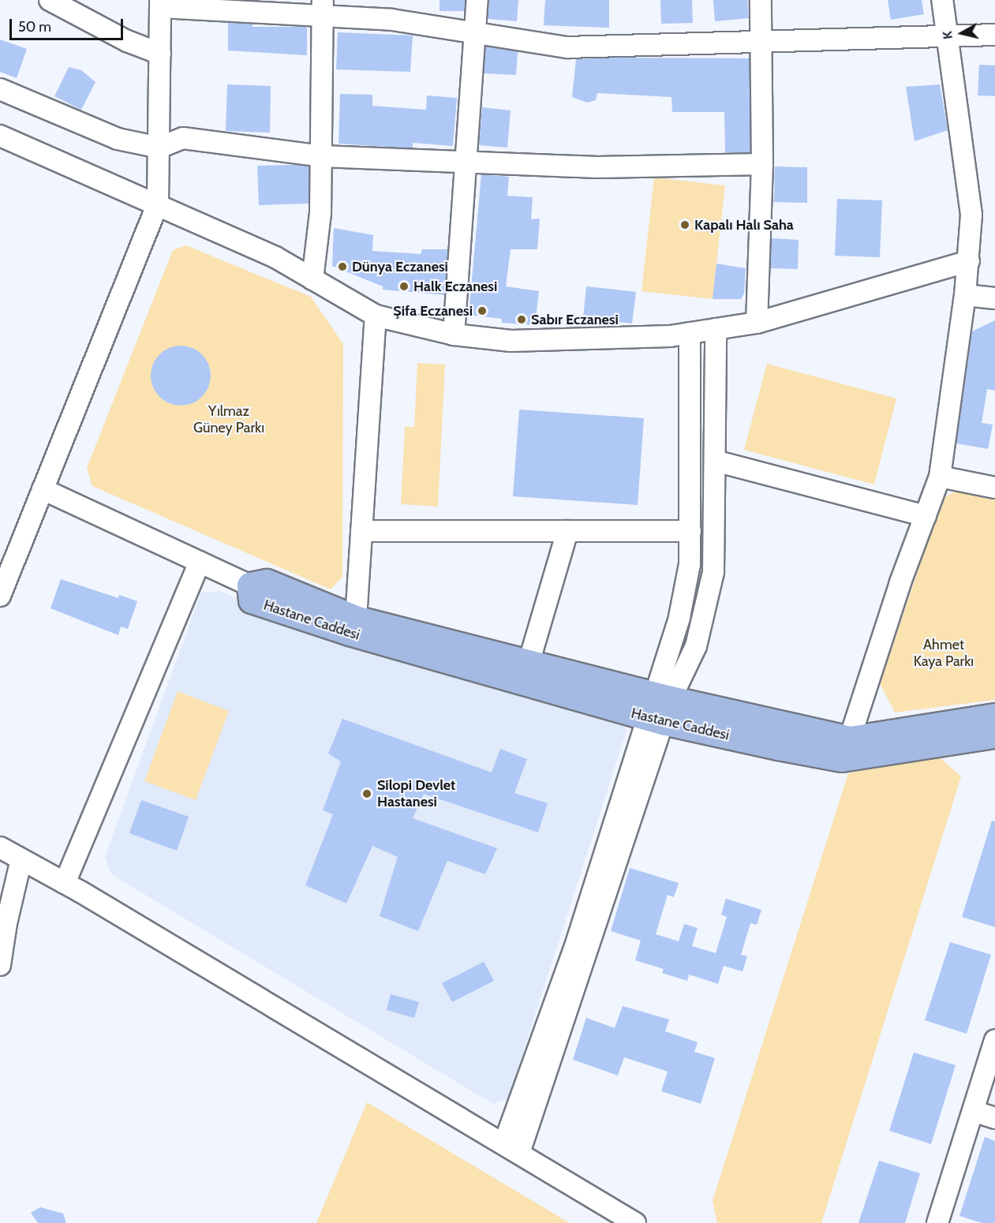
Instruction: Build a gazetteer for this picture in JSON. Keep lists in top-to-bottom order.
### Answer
{
  "streets": {
    "main road": ["Hastane Caddesi"]
  },
  "parks": ["Yılmaz Güney Parkı", "Ahmet Kaya Parkı"],
  "places": [
    "Kapalı Halı Saha",
    "Dünya Eczanesi",
    "Halk Eczanesi",
    "Şifa Eczanesi",
    "Sabır Eczanesi",
    "Silopi Devlet Hastanesi"
  ],
  "scale_bar": "50 m",
  "north": "left"
}
